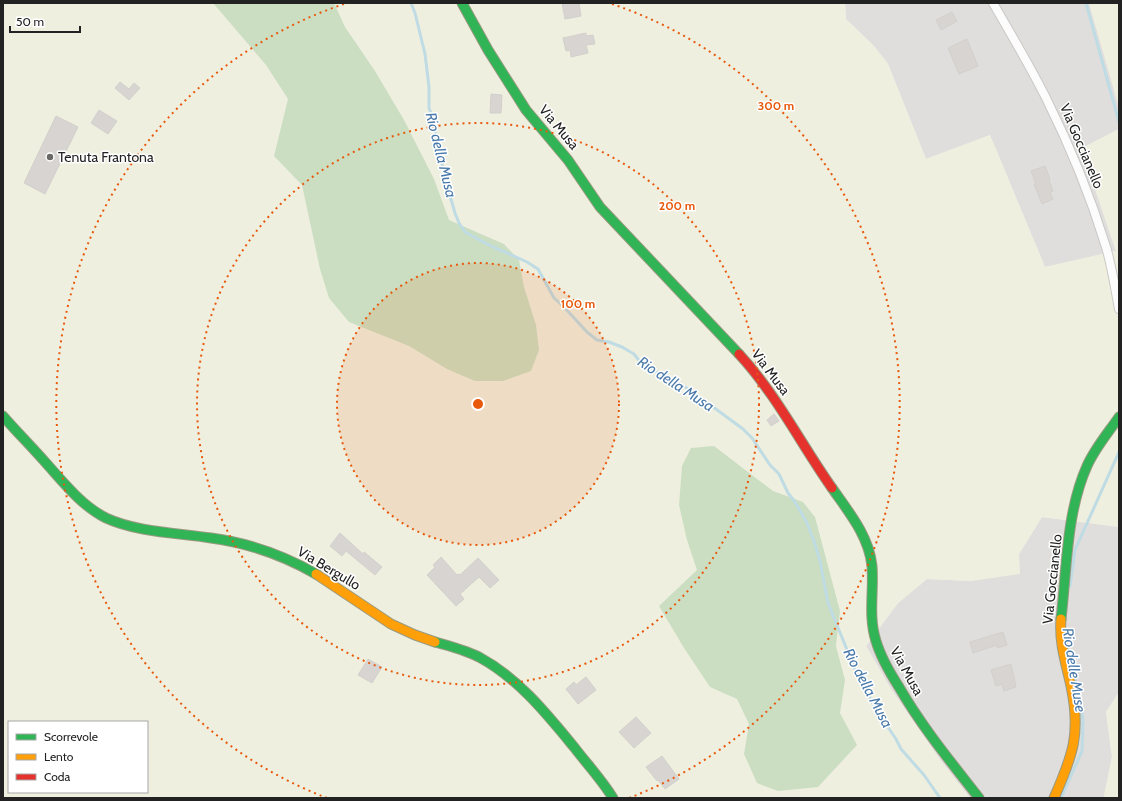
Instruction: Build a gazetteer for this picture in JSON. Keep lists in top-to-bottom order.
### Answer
{
  "streets": {
    "street": ["Via Musa", "Via Goccianello", "Via Bergullo"]
  },
  "water": ["Rio della Musa", "Rio delle Muse"],
  "places": ["Tenuta Frantona"],
  "legend": ["Scorrevole", "Lento", "Coda"],
  "scale_bar": "50 m",
  "rings": ["300 m", "200 m", "100 m"]
}
